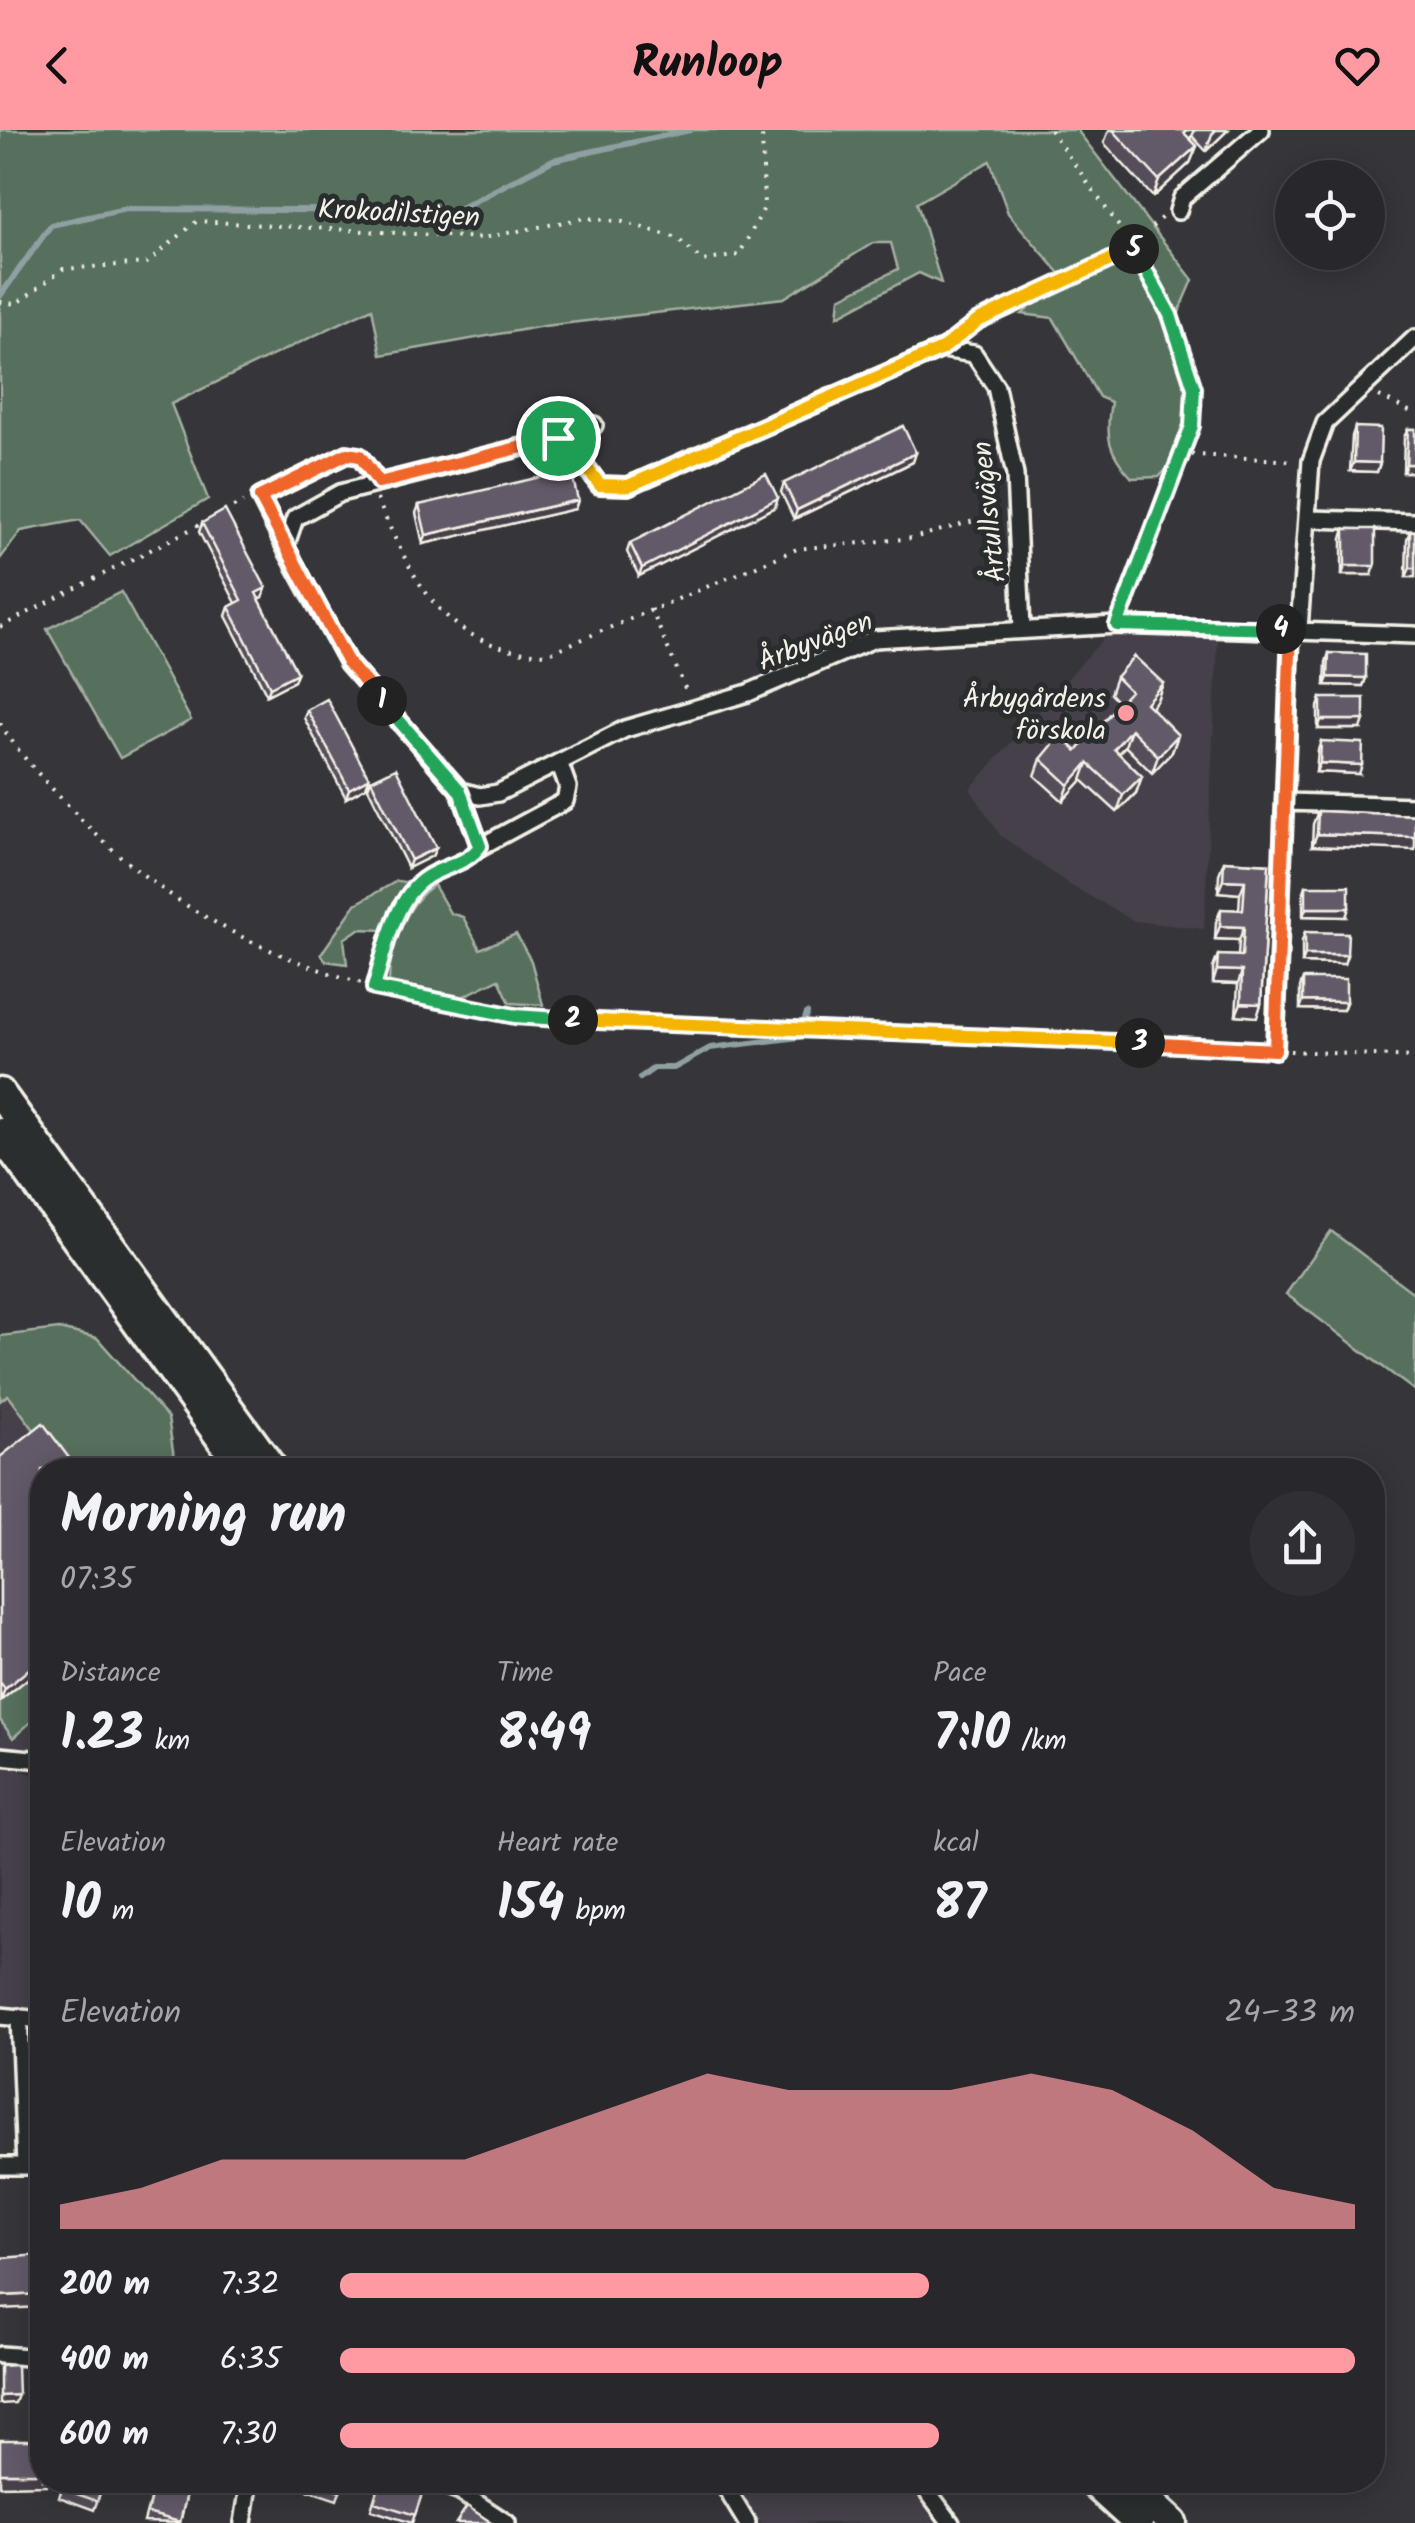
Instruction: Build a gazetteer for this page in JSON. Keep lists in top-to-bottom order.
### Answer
{
  "streets": {
    "street": ["Årtullsvägen", "Årbyvägen"],
    "path": ["Krokodilstigen"]
  },
  "crossings": [
    ["Årtullsvägen", "Årbyvägen"]
  ],
  "places": ["Årbygårdens förskola"],
  "page": {
    "header": "Runloop",
    "pins": [
      "5",
      "4",
      "1",
      "2",
      "3"
    ],
    "heading": ["Morning run", "07:35"],
    "stats": [
      ["Distance", "1.23 km"],
      ["Time", "8:49"],
      ["Pace", "7:10 /km"],
      ["Elevation", "10 m"],
      ["Heart rate", "154 bpm"],
      ["kcal", "87"]
    ],
    "chart": ["Elevation", "24–33 m"],
    "list": [
      {
        "name": "200 m",
        "note": "7:32"
      },
      {
        "name": "400 m",
        "note": "6:35"
      },
      {
        "name": "600 m",
        "note": "7:30"
      }
    ]
  }
}
